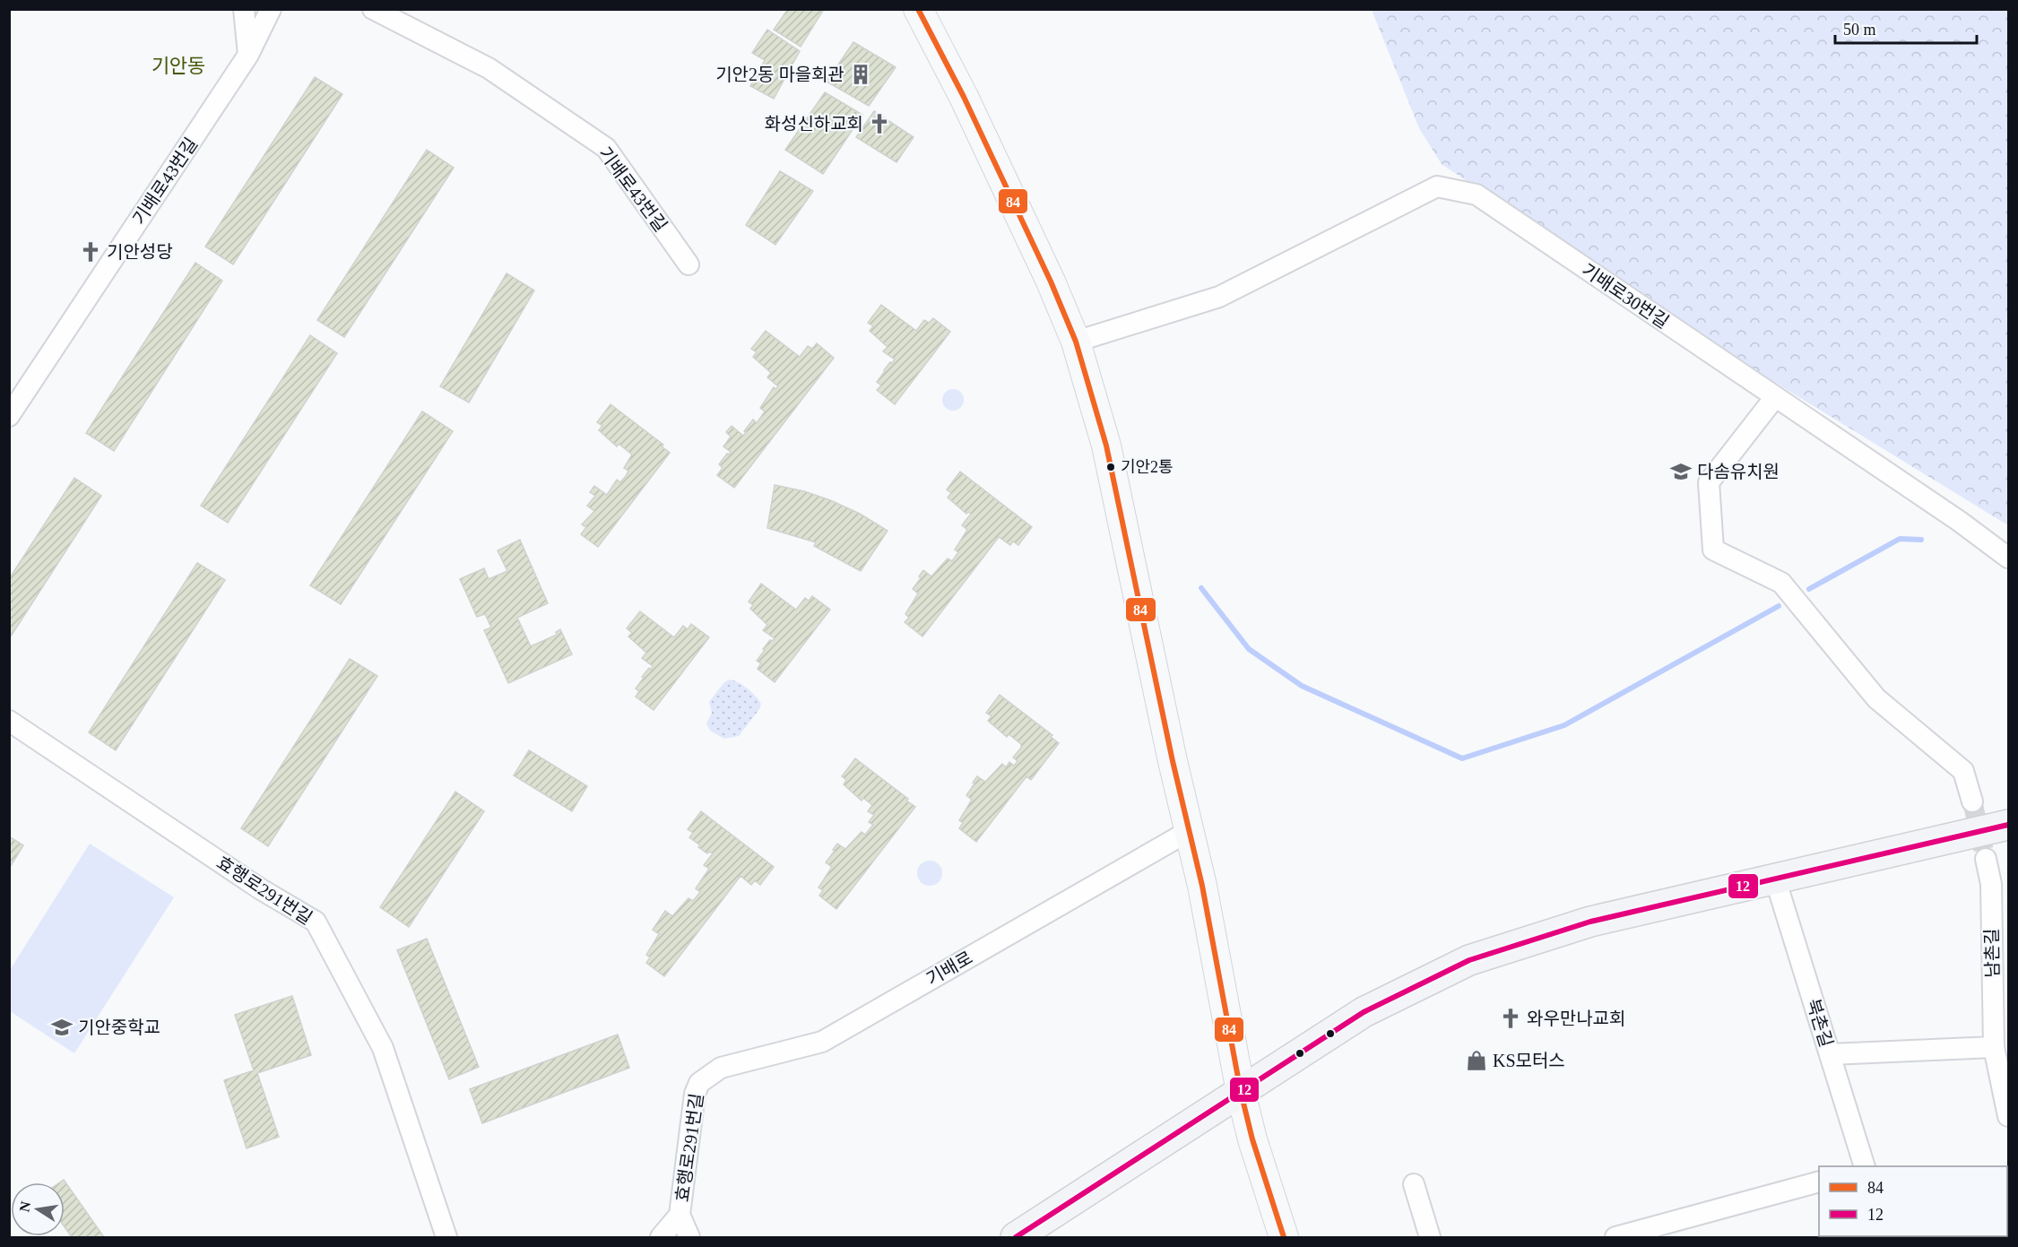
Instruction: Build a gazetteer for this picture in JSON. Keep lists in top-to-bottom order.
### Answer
{
  "streets": {
    "street": [
      "기배로43번길",
      "기배로30번길",
      "효행로291번길",
      "남촌길",
      "기배로",
      "북촌길"
    ]
  },
  "crossings": [
    ["효행로291번길", "기배로"]
  ],
  "districts": ["기안동"],
  "places": {
    "building": ["기안2동 마을회관"],
    "church": ["화성신하교회", "기안성당", "와우만나교회"],
    "other": ["기안2통"],
    "school or university": ["다솜유치원", "기안중학교"],
    "shop": ["KS모터스"]
  },
  "lines": ["transit line 84", "transit line 12"],
  "legend": ["84", "12"],
  "scale_bar": "50 m",
  "north": "left"
}
